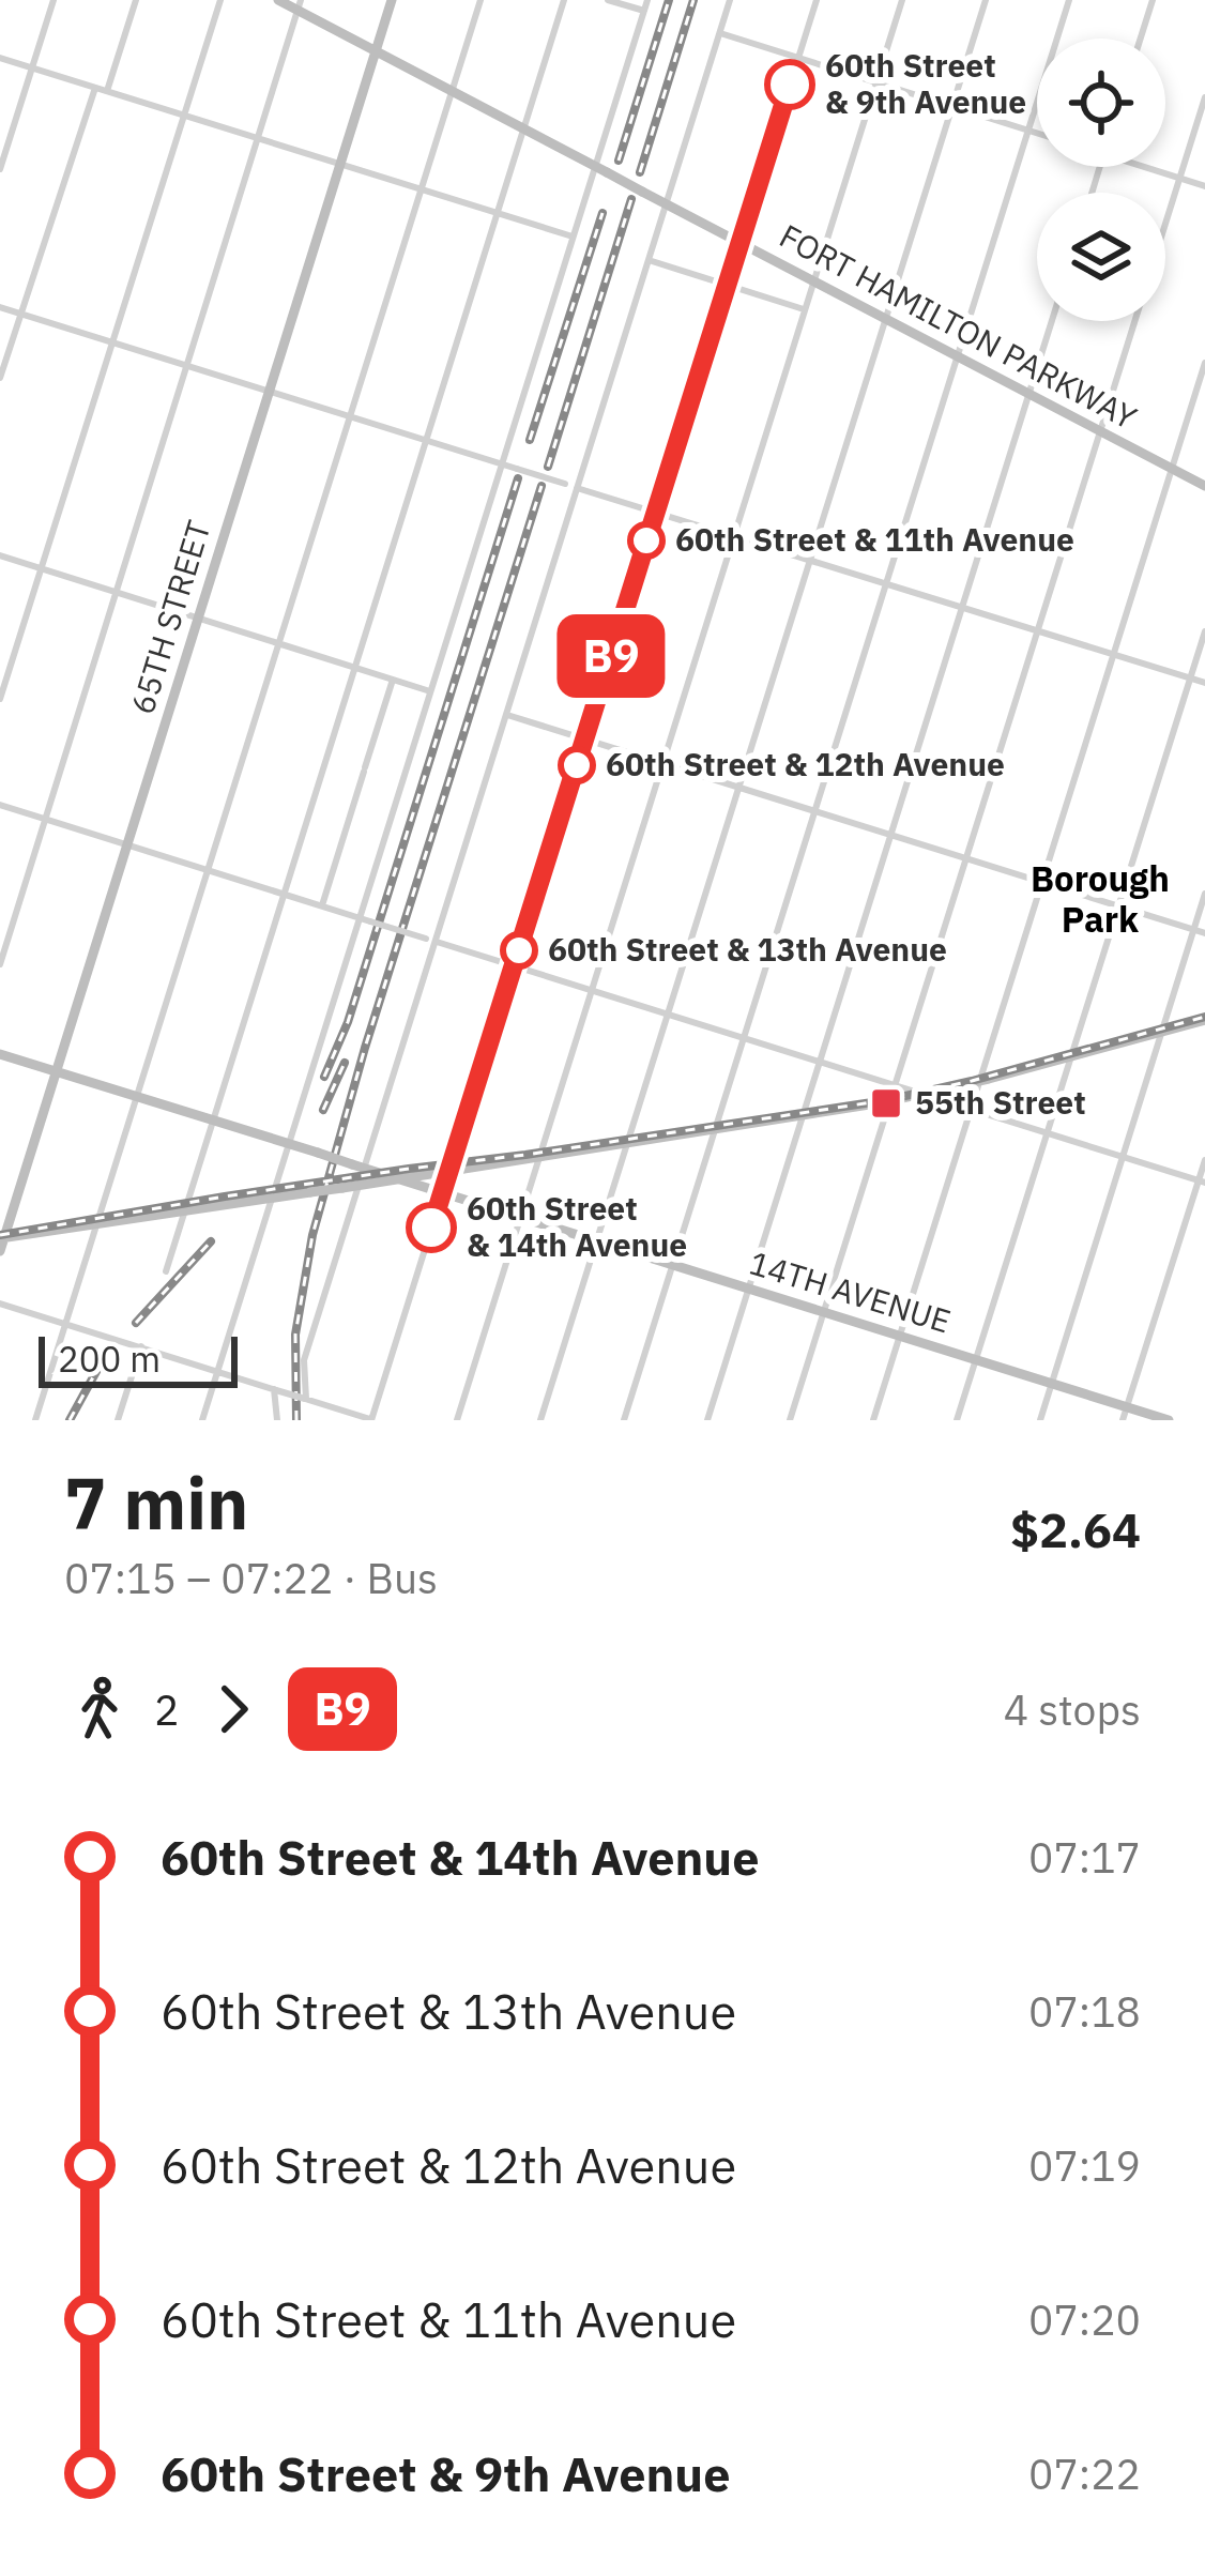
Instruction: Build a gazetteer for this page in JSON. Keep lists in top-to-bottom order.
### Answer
{
  "streets": {
    "main road": ["FORT HAMILTON PARKWAY", "65TH STREET", "14TH AVENUE"]
  },
  "crossings": [
    ["FORT HAMILTON PARKWAY", "65TH STREET"],
    ["65TH STREET", "14TH AVENUE"]
  ],
  "districts": ["Borough Park"],
  "places": {
    "other": [
      "60th Street & 9th Avenue",
      "60th Street & 11th Avenue",
      "60th Street & 12th Avenue",
      "60th Street & 13th Avenue",
      "60th Street & 14th Avenue"
    ],
    "transit": ["55th Street"]
  },
  "lines": ["bus line B9"],
  "scale_bar": "200 m",
  "page": {
    "on_map": "B9",
    "scale": "200 m",
    "heading": ["7 min", "07:15 – 07:22 · Bus", "$2.64"],
    "legs": ["2", "B9", "4 stops"],
    "list": [
      {
        "name": "60th Street & 14th Avenue",
        "value": "07:17"
      },
      {
        "name": "60th Street & 13th Avenue",
        "value": "07:18"
      },
      {
        "name": "60th Street & 12th Avenue",
        "value": "07:19"
      },
      {
        "name": "60th Street & 11th Avenue",
        "value": "07:20"
      },
      {
        "name": "60th Street & 9th Avenue",
        "value": "07:22"
      }
    ]
  }
}
